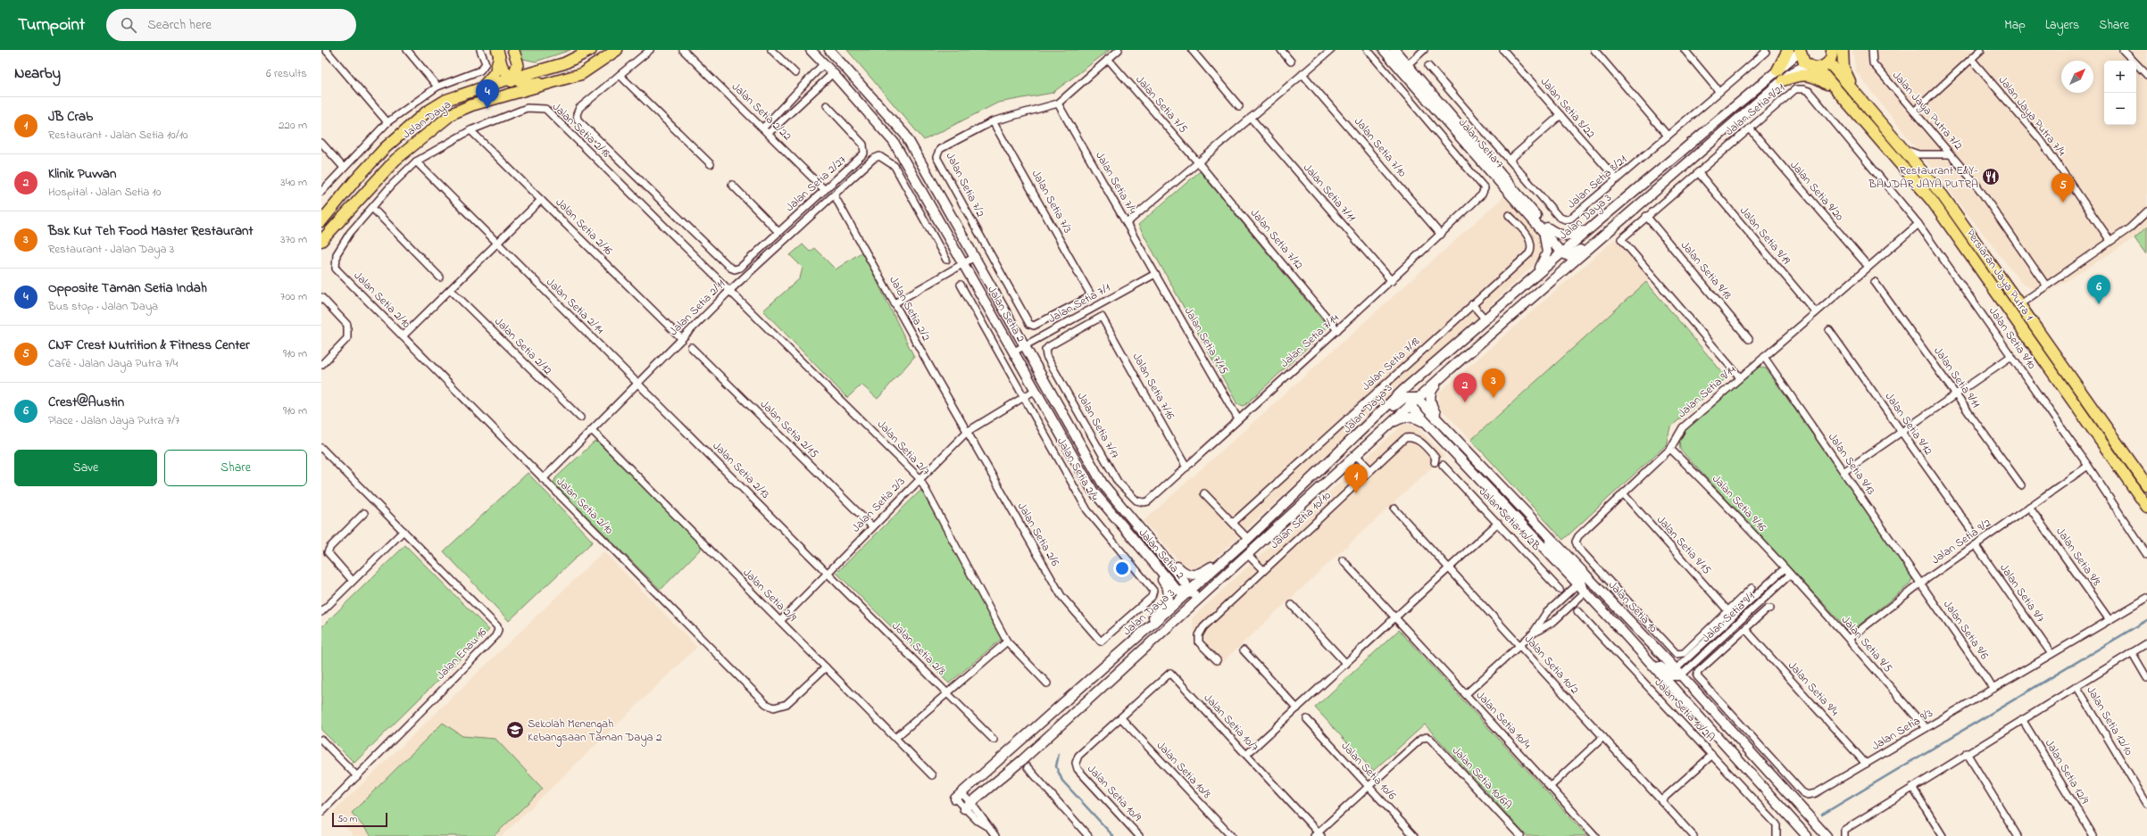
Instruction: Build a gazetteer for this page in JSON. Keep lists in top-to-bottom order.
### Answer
{
  "streets": {
    "main road": ["Jalan Daya", "Persiaran Jaya Putra 1"],
    "street": [
      "Jalan Setia 7/5",
      "Jalan Setia 8/22",
      "Jalan Setia 9/21",
      "Jalan Jaya Putra 7/2",
      "Jalan Setia 2/22",
      "Jalan Jaya Putra 7/4",
      "Jalan Setia 2/18",
      "Jalan Setia 7",
      "Jalan Setia 7/10",
      "Jalan Setia 8/21",
      "Jalan Setia 7/4",
      "Jalan Setia 2/27",
      "Jalan Setia 7/2",
      "Jalan Setia 9/20",
      "Jalan Setia 7/11",
      "Jalan Setia 7/3",
      "Jalan Daya 3",
      "Jalan Setia 2/16",
      "Jalan Setia 9/19",
      "Jalan Setia 7/12",
      "Jalan Setia 9/18",
      "Jalan Setia 2/10",
      "Jalan Setia 7/1",
      "Jalan Setia 2/14",
      "Jalan Setia 2/11",
      "Jalan Setia 2/2",
      "Jalan Setia 2",
      "Jalan Setia 9/10",
      "Jalan Setia 7/15",
      "Jalan Setia 7/14",
      "Jalan Setia 2/12",
      "Jalan Setia 7/18",
      "Jalan Setia 9/11",
      "Jalan Setia 7/16",
      "Jalan Setia 9/14",
      "Jalan Setia 9/12",
      "Jalan Setia 7/17",
      "Jalan Setia 2/15",
      "Jalan Setia 2/7",
      "Jalan Setia 9/13",
      "Jalan Setia 2/4",
      "Jalan Setia 2/13",
      "Jalan Setia 9/16",
      "Jalan Setia 2/3",
      "Jalan Setia 10/2B",
      "Jalan Setia 10/10",
      "Jalan Setia 2/6",
      "Jalan Setia 9/2",
      "Jalan Setia 9/15",
      "Jalan Setia 9/8",
      "Jalan Setia 9/7",
      "Jalan Setia 2/9",
      "Jalan Setia 10",
      "Jalan Setia 9/1",
      "Jalan Setia 9/6",
      "Jalan Setia 9/5",
      "Jalan Setia 2/8",
      "Jalan Enau 16",
      "Jalan Setia 10/2",
      "Jalan Setia 9/4",
      "Jalan Setia 10/2A",
      "Jalan Setia 10/4",
      "Jalan Setia 12/10",
      "Jalan Setia 10/7",
      "Jalan Setia 9/3",
      "Jalan Setia 10/8",
      "Jalan Setia 10/6",
      "Jalan Setia 12/9",
      "Jalan Setia 10/6A",
      "Jalan Setia 10/9"
    ]
  },
  "crossings": [
    ["Jalan Setia 7/5", "Jalan Setia 7/12"],
    ["Jalan Setia 8/22", "Jalan Setia 8/21"],
    ["Jalan Setia 9/21", "Jalan Setia 9/20"],
    ["Jalan Setia 9/21", "Jalan Setia 9/19"],
    ["Jalan Setia 9/21", "Jalan Setia 9/18"],
    ["Jalan Setia 9/21", "Jalan Setia 9/10"],
    ["Jalan Setia 9/21", "Jalan Setia 9/14"],
    ["Jalan Setia 2/22", "Jalan Setia 2/27"],
    ["Jalan Setia 2/18", "Jalan Setia 2/16"],
    ["Jalan Setia 2/18", "Jalan Setia 2/10"],
    ["Jalan Setia 2/18", "Jalan Setia 2/14"],
    ["Jalan Setia 2/18", "Jalan Setia 2/11"],
    ["Jalan Setia 2/18", "Jalan Setia 2/7"],
    ["Jalan Setia 7", "Jalan Daya 3"],
    ["Jalan Setia 7/10", "Jalan Setia 7/14"],
    ["Jalan Setia 7/4", "Jalan Setia 7/2"],
    ["Jalan Setia 7/4", "Jalan Setia 7/1"],
    ["Jalan Setia 7/4", "Jalan Setia 7/15"],
    ["Jalan Setia 7/2", "Jalan Setia 7/3"],
    ["Jalan Setia 9/20", "Jalan Setia 9/14"],
    ["Jalan Setia 7/11", "Jalan Setia 7/14"],
    ["Jalan Daya 3", "Jalan Setia 2"],
    ["Jalan Daya 3", "Jalan Setia 10"],
    ["Jalan Setia 2/16", "Jalan Setia 2/11"],
    ["Jalan Setia 9/19", "Jalan Setia 9/14"],
    ["Jalan Setia 7/12", "Jalan Setia 7/14"],
    ["Jalan Setia 2/10", "Jalan Setia 2/11"],
    ["Jalan Setia 2/10", "Jalan Setia 2/9"],
    ["Jalan Setia 7/1", "Jalan Setia 2"],
    ["Jalan Setia 7/1", "Jalan Setia 7/15"],
    ["Jalan Setia 2/14", "Jalan Setia 2/11"],
    ["Jalan Setia 2/14", "Jalan Setia 2/13"],
    ["Jalan Setia 2/11", "Jalan Setia 2/2"],
    ["Jalan Setia 2/11", "Jalan Setia 2/7"],
    ["Jalan Setia 2/11", "Jalan Setia 2/13"],
    ["Jalan Setia 2/11", "Jalan Setia 2/9"],
    ["Jalan Setia 2/2", "Jalan Setia 2/3"],
    ["Jalan Setia 2/2", "Jalan Setia 2/6"],
    ["Jalan Setia 2", "Jalan Setia 2/3"],
    ["Jalan Setia 9/10", "Jalan Setia 9/14"],
    ["Jalan Setia 9/10", "Jalan Setia 9/2"],
    ["Jalan Setia 7/15", "Jalan Setia 7/14"],
    ["Jalan Setia 7/14", "Jalan Setia 7/16"],
    ["Jalan Setia 7/14", "Jalan Setia 7/17"],
    ["Jalan Setia 7/16", "Jalan Setia 7/17"],
    ["Jalan Setia 9/14", "Jalan Setia 9/13"],
    ["Jalan Setia 9/14", "Jalan Setia 9/16"],
    ["Jalan Setia 9/14", "Jalan Setia 9/15"],
    ["Jalan Setia 2/15", "Jalan Setia 2/3"],
    ["Jalan Setia 2/7", "Jalan Setia 2/3"],
    ["Jalan Setia 9/13", "Jalan Setia 9/2"],
    ["Jalan Setia 9/13", "Jalan Setia 9/6"],
    ["Jalan Setia 2/4", "Jalan Setia 2/3"],
    ["Jalan Setia 2/4", "Jalan Setia 2/6"],
    ["Jalan Setia 2/13", "Jalan Setia 2/3"],
    ["Jalan Setia 2/13", "Jalan Setia 2/8"],
    ["Jalan Setia 9/16", "Jalan Setia 9/1"],
    ["Jalan Setia 9/16", "Jalan Setia 9/5"],
    ["Jalan Setia 2/3", "Jalan Setia 2/6"],
    ["Jalan Setia 2/3", "Jalan Setia 2/9"],
    ["Jalan Setia 2/3", "Jalan Setia 2/8"],
    ["Jalan Setia 9/2", "Jalan Setia 9/8"],
    ["Jalan Setia 9/2", "Jalan Setia 9/7"],
    ["Jalan Setia 9/2", "Jalan Setia 9/6"],
    ["Jalan Setia 9/2", "Jalan Setia 9/5"],
    ["Jalan Setia 9/8", "Jalan Setia 9/3"],
    ["Jalan Setia 9/7", "Jalan Setia 9/3"],
    ["Jalan Setia 10", "Jalan Setia 9/1"],
    ["Jalan Setia 9/1", "Jalan Setia 9/5"],
    ["Jalan Setia 9/6", "Jalan Setia 9/3"],
    ["Jalan Setia 9/5", "Jalan Setia 9/3"],
    ["Jalan Setia 9/4", "Jalan Setia 9/3"],
    ["Jalan Setia 10/7", "Jalan Setia 10/8"],
    ["Jalan Setia 10/7", "Jalan Setia 10/9"],
    ["Jalan Setia 10/8", "Jalan Setia 10/9"],
    ["Jalan Setia 10/6", "Jalan Setia 10/6A"]
  ],
  "places": {
    "restaurant": ["Restaurant E&Y- BANDAR JAYA PUTRA"],
    "school or university": ["Sekolah Menengah Kebangsaan Taman Daya 2"]
  },
  "scale_bar": "50 m",
  "north": "top right",
  "page": {
    "header": "Turnpoint",
    "search": "Search here",
    "nav": ["Map", "Layers", "Share"],
    "heading": ["Nearby", "6 results"],
    "map_buttons": ["+", "−"],
    "pins": [
      "4",
      "5",
      "6",
      "3",
      "2",
      "1"
    ],
    "list": [
      {
        "mark": "1",
        "name": "JB Crab",
        "note": "Restaurant · Jalan Setia 10/10",
        "value": "220 m"
      },
      {
        "mark": "2",
        "name": "Klinik Puvvan",
        "note": "Hospital · Jalan Setia 10",
        "value": "340 m"
      },
      {
        "mark": "3",
        "name": "Bsk Kut Teh Food Master Restaurant",
        "note": "Restaurant · Jalan Daya 3",
        "value": "370 m"
      },
      {
        "mark": "4",
        "name": "Opposite Taman Setia Indah",
        "note": "Bus stop · Jalan Daya",
        "value": "700 m"
      },
      {
        "mark": "5",
        "name": "CNF Crest Nutrition & Fitness Center",
        "note": "Café · Jalan Jaya Putra 7/4",
        "value": "910 m"
      },
      {
        "mark": "6",
        "name": "Crest@Austin",
        "note": "Place · Jalan Jaya Putra 7/7",
        "value": "910 m"
      }
    ],
    "buttons": ["Save", "Share"],
    "scale": "50 m"
  }
}
